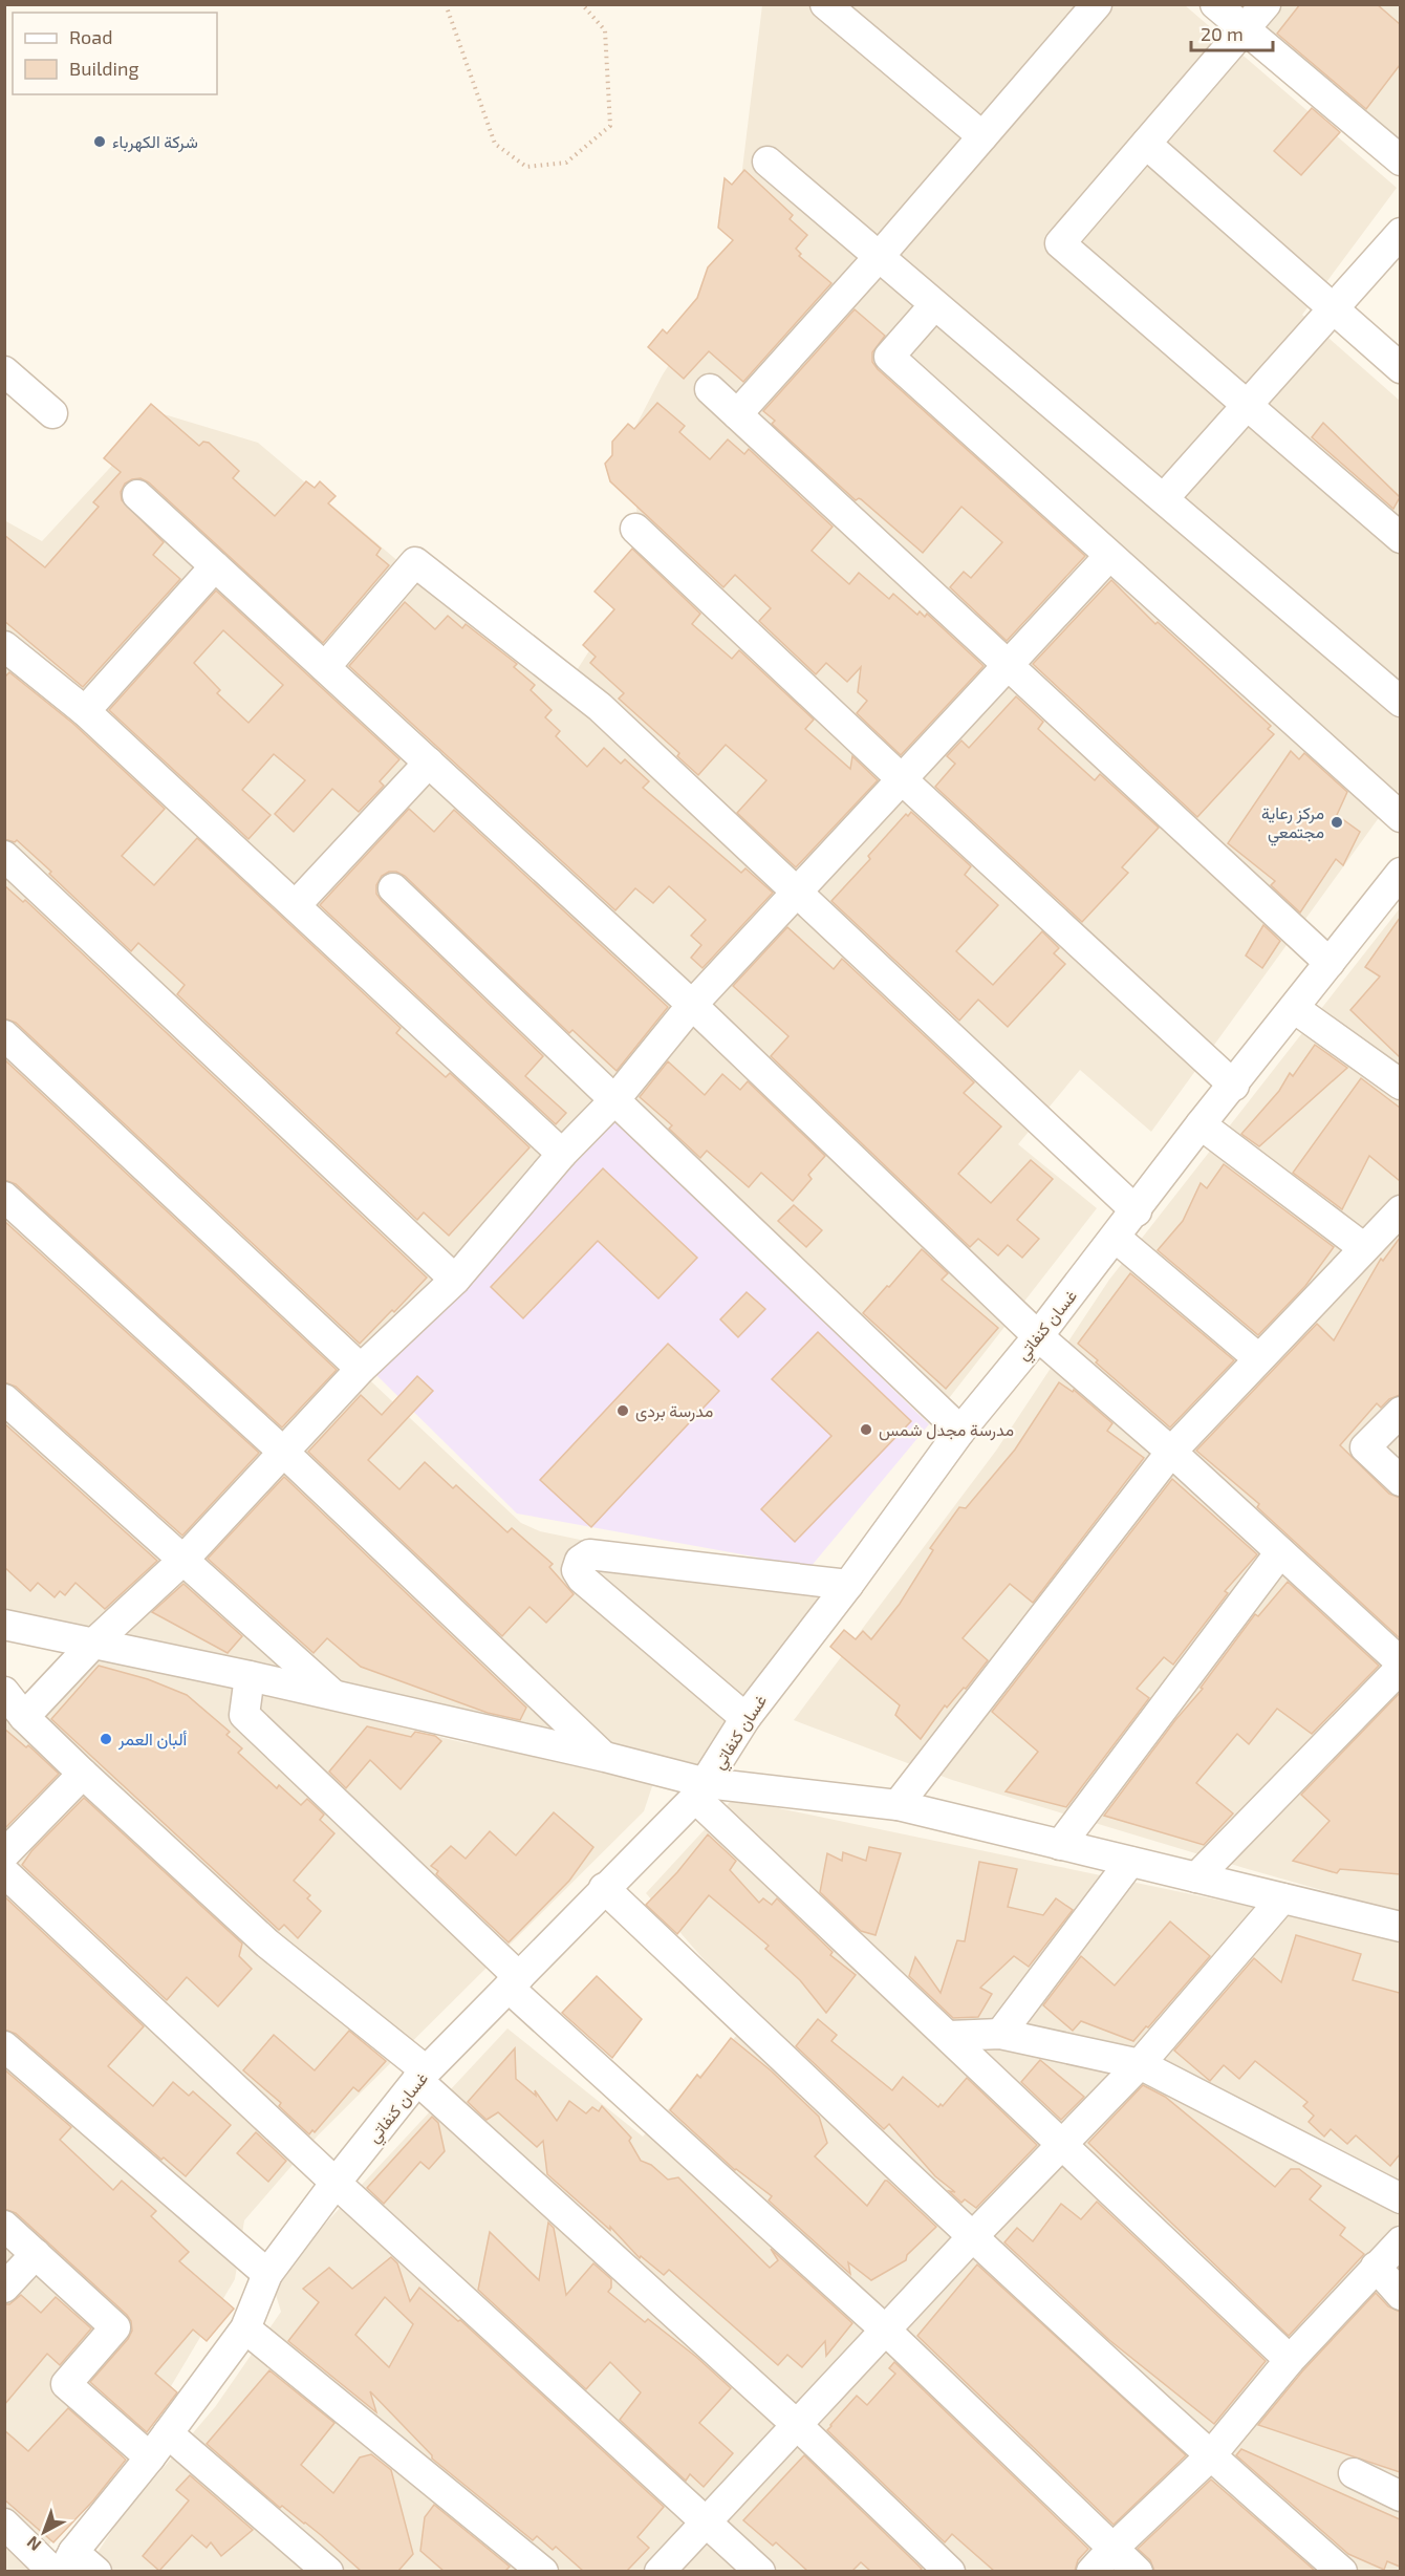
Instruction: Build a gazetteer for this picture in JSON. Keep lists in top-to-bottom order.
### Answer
{
  "streets": {
    "street": ["غسان كنفاتي"]
  },
  "places": [
    "شركة الكهرباء",
    "مركز رعاية مجتمعي",
    "مدرسة بردى",
    "مدرسة مجدل شمس",
    "ألبان العمر"
  ],
  "legend": ["Road", "Building"],
  "scale_bar": "20 m",
  "north": "bottom left"
}
